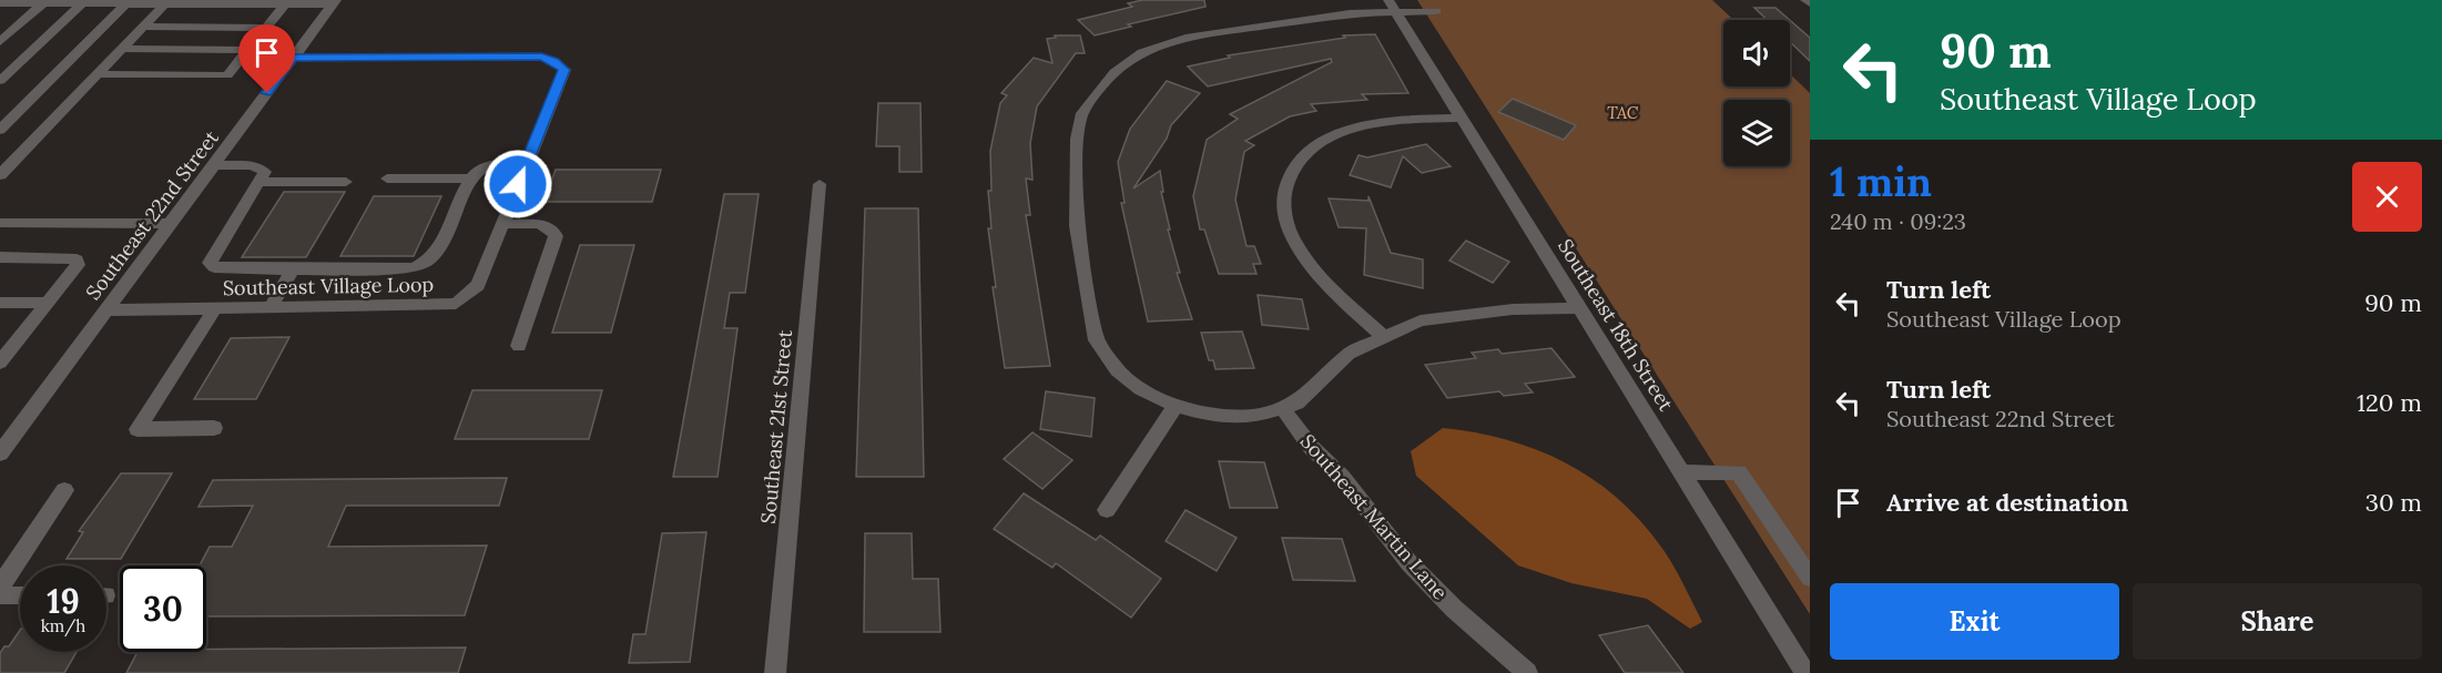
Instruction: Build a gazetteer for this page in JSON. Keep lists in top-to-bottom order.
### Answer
{
  "streets": {
    "street": [
      "Southeast 22nd Street",
      "Southeast Village Loop",
      "Southeast 18th Street",
      "Southeast 21st Street",
      "Southeast Martin Lane"
    ]
  },
  "crossings": [
    ["Southeast 22nd Street", "Southeast Village Loop"]
  ],
  "parks": ["TAC"],
  "page": {
    "turn": ["90 m", "Southeast Village Loop"],
    "heading": ["1 min", "240 m · 09:23"],
    "list": [
      {
        "name": "Turn left",
        "note": "Southeast Village Loop",
        "value": "90 m"
      },
      {
        "name": "Turn left",
        "note": "Southeast 22nd Street",
        "value": "120 m"
      },
      {
        "name": "Arrive at destination",
        "value": "30 m"
      }
    ],
    "speed": "19 km/h",
    "limit": "30",
    "buttons": ["Exit", "Share"]
  }
}
